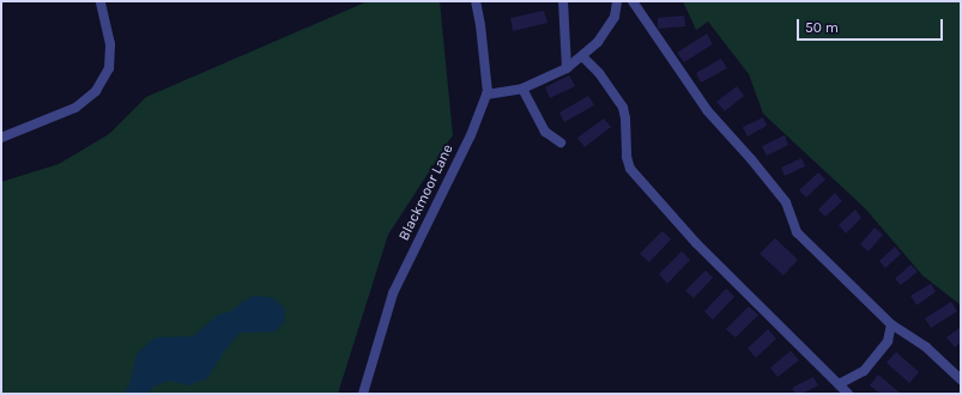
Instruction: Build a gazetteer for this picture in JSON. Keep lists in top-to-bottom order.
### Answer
{
  "streets": {
    "street": ["Blackmoor Lane"]
  },
  "scale_bar": "50 m"
}
